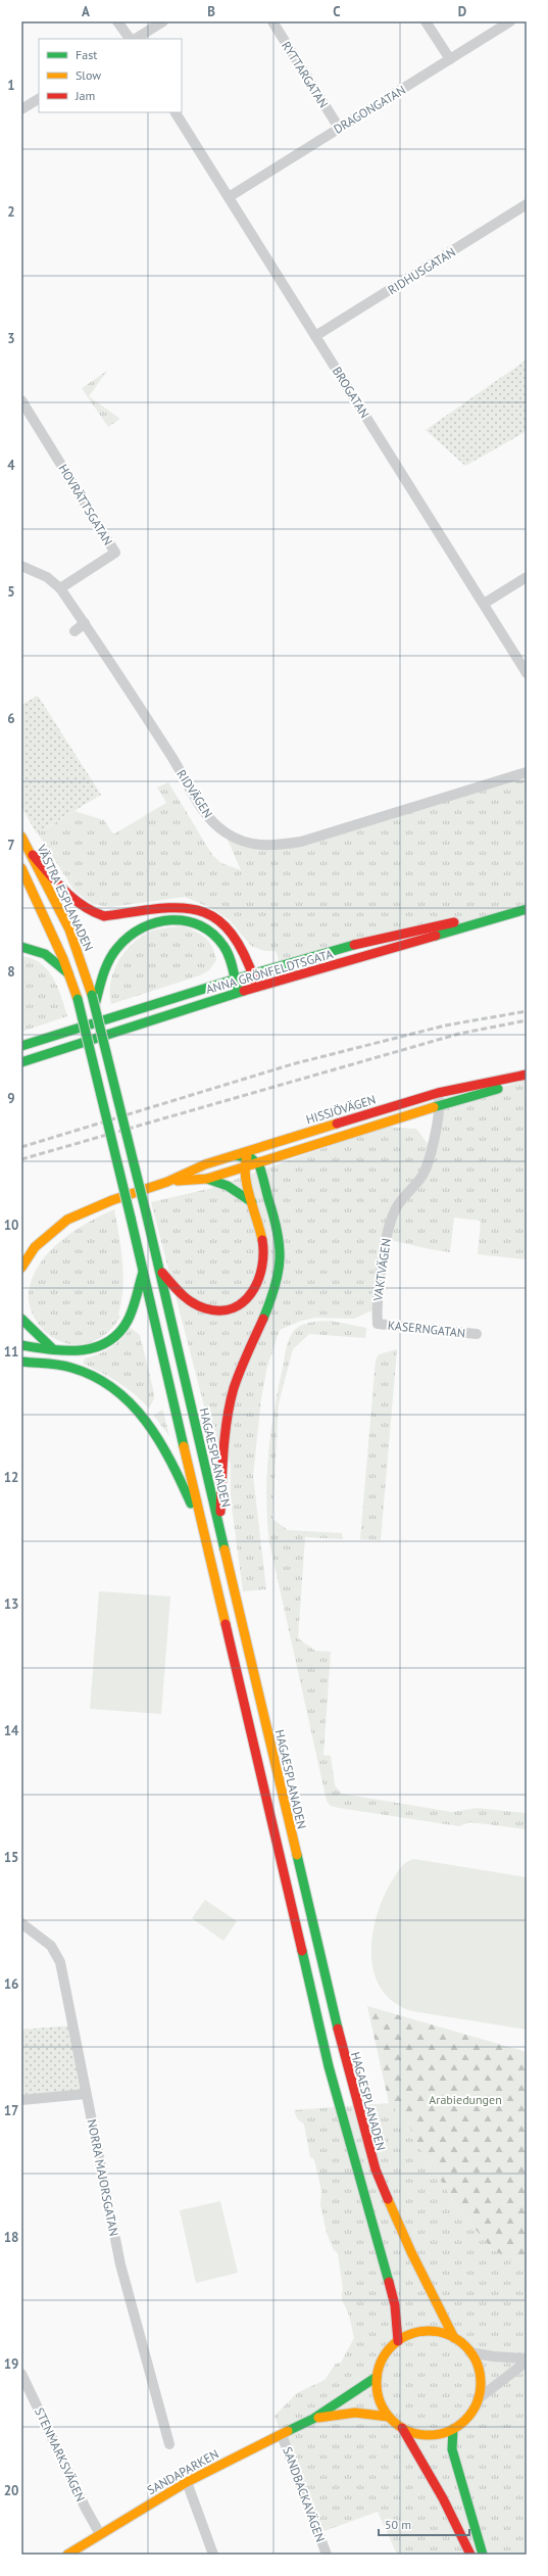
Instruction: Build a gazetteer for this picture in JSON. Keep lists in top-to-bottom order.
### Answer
{
  "streets": {
    "main road": [
      "VÄSTRA ESPLANADEN",
      "ANNA GRÖNFELDTSGATA",
      "HISSJÖVÄGEN",
      "HAGAESPLANADEN",
      "SANDAPARKEN"
    ],
    "street": [
      "RYTTARGATAN",
      "DRAGONGATAN",
      "RIDHUSGATAN",
      "BROGATAN",
      "HOVRÄTTSGATAN",
      "RIDVÄGEN",
      "VAKTVÄGEN",
      "KASERNGATAN",
      "NORRA MAJORSGATAN",
      "STENMARKSVÄGEN",
      "SANDBACKAVÄGEN"
    ]
  },
  "crossings": [
    ["RYTTARGATAN", "DRAGONGATAN"],
    ["DRAGONGATAN", "BROGATAN"],
    ["RIDHUSGATAN", "BROGATAN"],
    ["HOVRÄTTSGATAN", "RIDVÄGEN"],
    ["VÄSTRA ESPLANADEN", "HAGAESPLANADEN"],
    ["HISSJÖVÄGEN", "VAKTVÄGEN"],
    ["VAKTVÄGEN", "KASERNGATAN"],
    ["HAGAESPLANADEN", "SANDAPARKEN"],
    ["STENMARKSVÄGEN", "SANDAPARKEN"],
    ["SANDAPARKEN", "SANDBACKAVÄGEN"]
  ],
  "parks": ["Arabiedungen"],
  "legend": ["Fast", "Slow", "Jam"],
  "scale_bar": "50 m",
  "grid": {
    "columns": [
      "A",
      "B",
      "C",
      "D"
    ],
    "rows": [
      "1",
      "2",
      "3",
      "4",
      "5",
      "6",
      "7",
      "8",
      "9",
      "10",
      "11",
      "12",
      "13",
      "14",
      "15",
      "16",
      "17",
      "18",
      "19",
      "20"
    ]
  }
}
